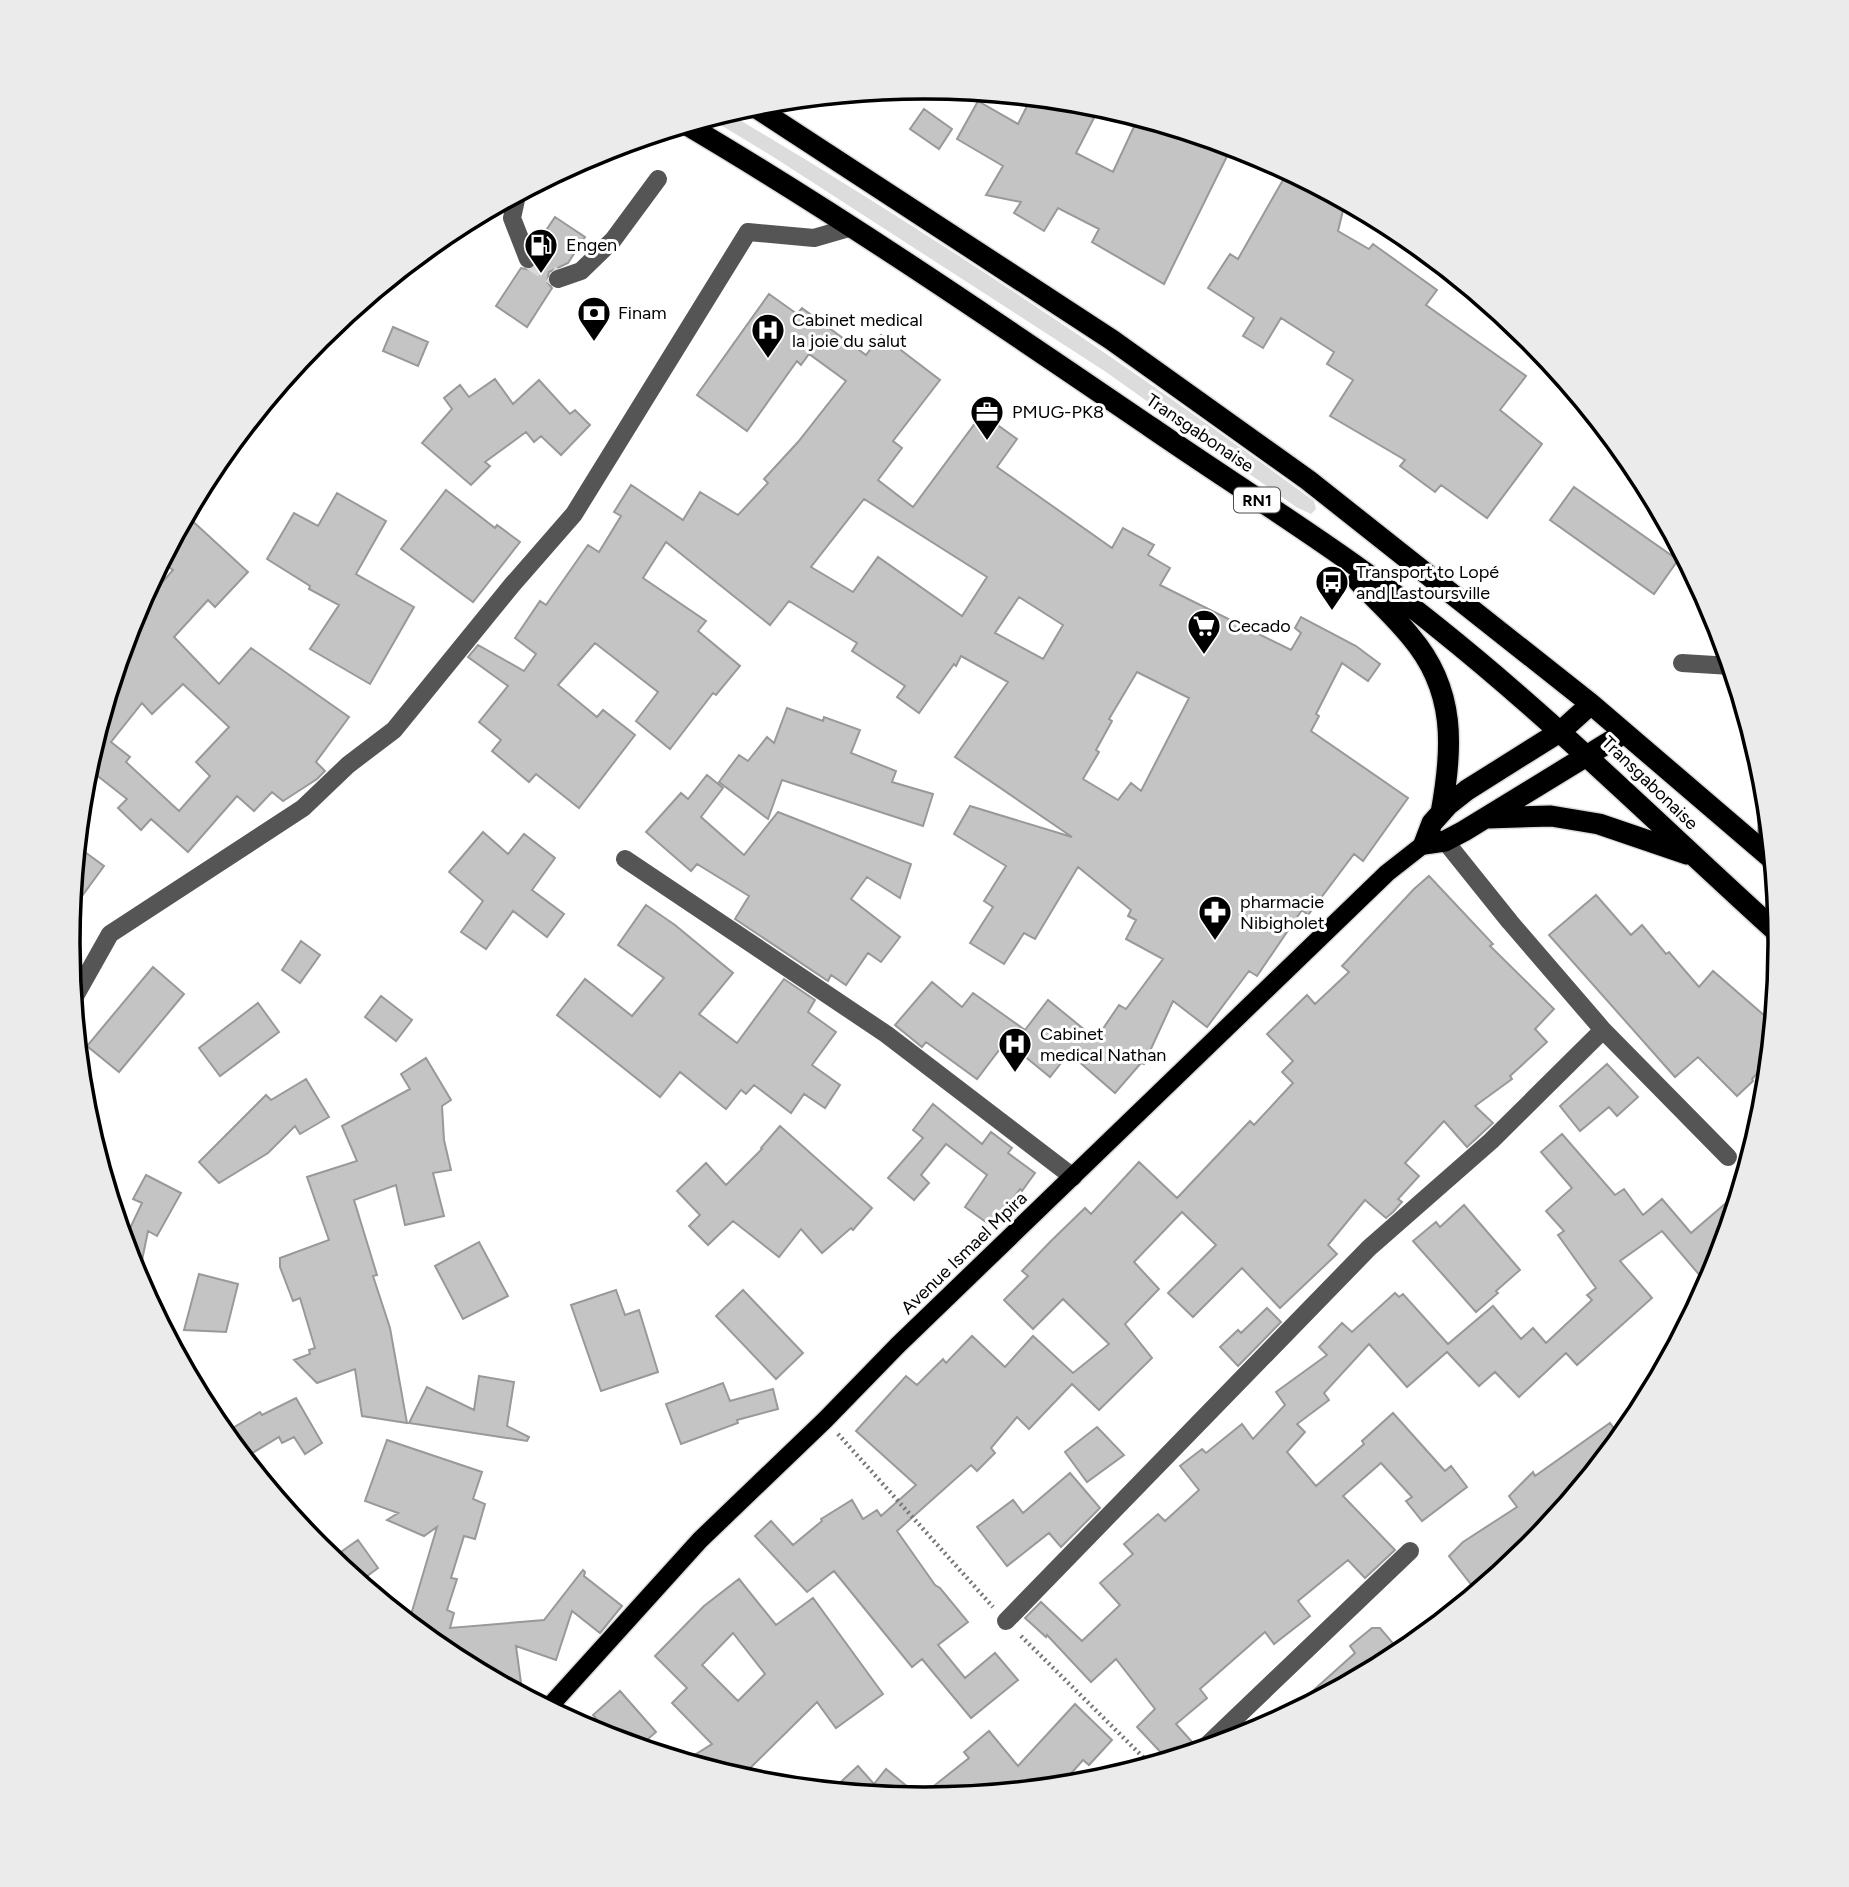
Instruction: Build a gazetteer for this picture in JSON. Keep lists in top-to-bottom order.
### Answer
{
  "streets": {
    "highway": ["Transgabonaise", "RN1"],
    "main road": ["Avenue Ismael Mpira"]
  },
  "places": {
    "fuel station": ["Engen"],
    "bank": ["Finam"],
    "hospital": ["Cabinet medical la joie du salut", "Cabinet medical Nathan"],
    "office": ["PMUG-PK8"],
    "bus stop": ["Transport to Lopé and Lastoursville"],
    "supermarket": ["Cecado"],
    "pharmacy": ["pharmacie Nibigholet"]
  }
}
